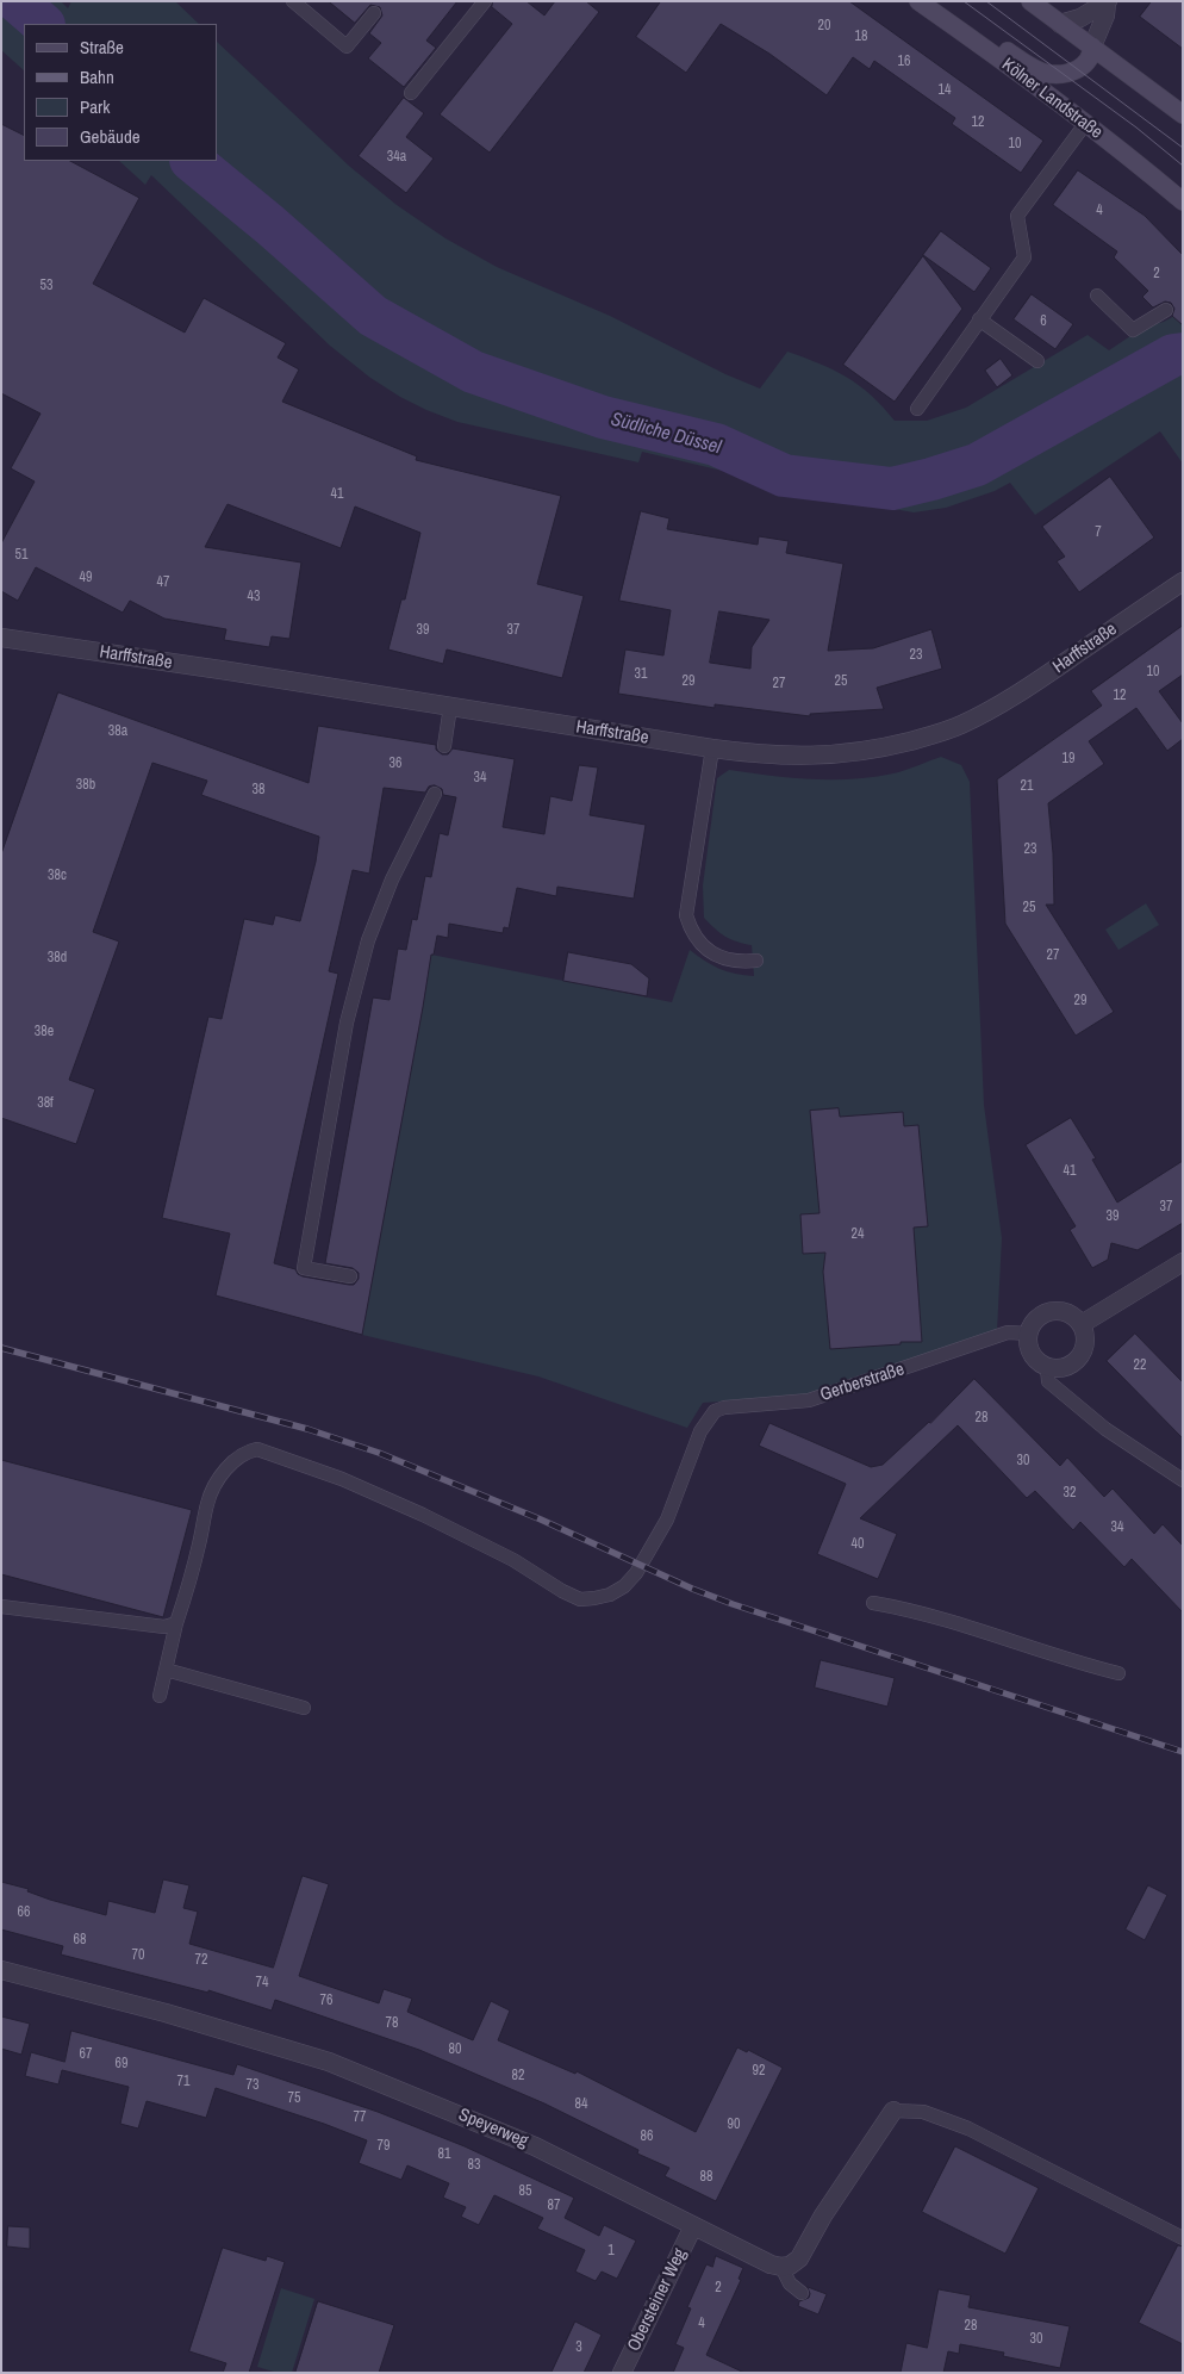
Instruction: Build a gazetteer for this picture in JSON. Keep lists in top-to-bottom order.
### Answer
{
  "streets": {
    "main road": ["Kölner Landstraße"],
    "street": ["Harffstraße", "Speyerweg", "Obersteiner Weg"],
    "lane": ["Gerberstraße"]
  },
  "crossings": [
    ["Speyerweg", "Obersteiner Weg"]
  ],
  "water": ["Südliche Düssel"],
  "house_numbers": [
    "20",
    "18",
    "16",
    "14",
    "12",
    "10",
    "34a",
    "4",
    "2",
    "53",
    "6",
    "41",
    "7",
    "51",
    "49",
    "47",
    "43",
    "39",
    "37",
    "23",
    "10",
    "31",
    "29",
    "25",
    "27",
    "12",
    "38a",
    "19",
    "36",
    "34",
    "38b",
    "21",
    "38",
    "23",
    "38c",
    "25",
    "27",
    "38d",
    "29",
    "38e",
    "38f",
    "41",
    "37",
    "39",
    "24",
    "22",
    "28",
    "30",
    "32",
    "34",
    "40",
    "66",
    "68",
    "70",
    "72",
    "74",
    "76",
    "78",
    "80",
    "67",
    "69",
    "92",
    "82",
    "71",
    "73",
    "75",
    "84",
    "77",
    "90",
    "86",
    "79",
    "81",
    "83",
    "88",
    "85",
    "87",
    "1",
    "2",
    "4",
    "28",
    "30",
    "3"
  ],
  "legend": [
    "Straße",
    "Bahn",
    "Park",
    "Gebäude"
  ]
}
